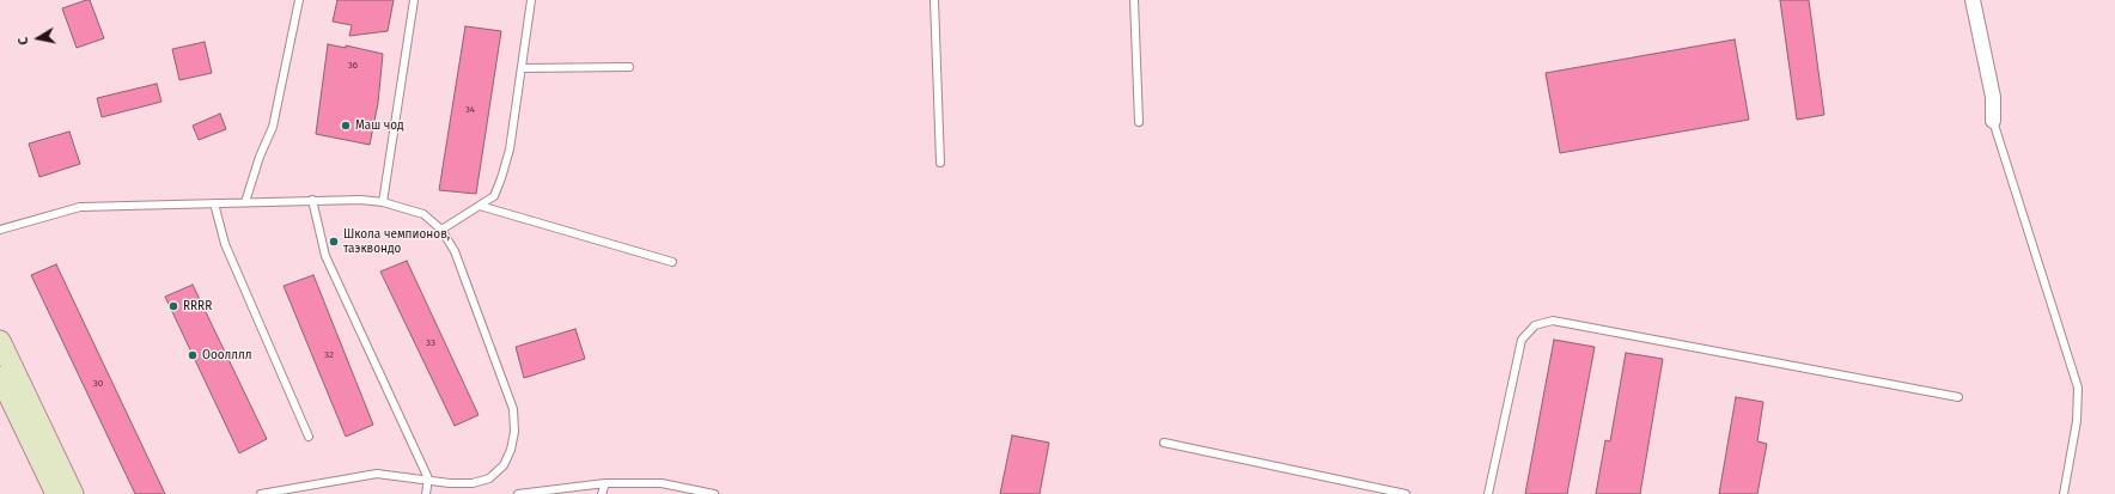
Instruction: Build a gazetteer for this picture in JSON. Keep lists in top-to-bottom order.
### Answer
{
  "places": [
    "Маш чод",
    "Школа чемпионов, таэквондо",
    "RRRR",
    "Ооолллл"
  ],
  "house_numbers": [
    "36",
    "34",
    "33",
    "32",
    "30"
  ],
  "north": "left"
}
